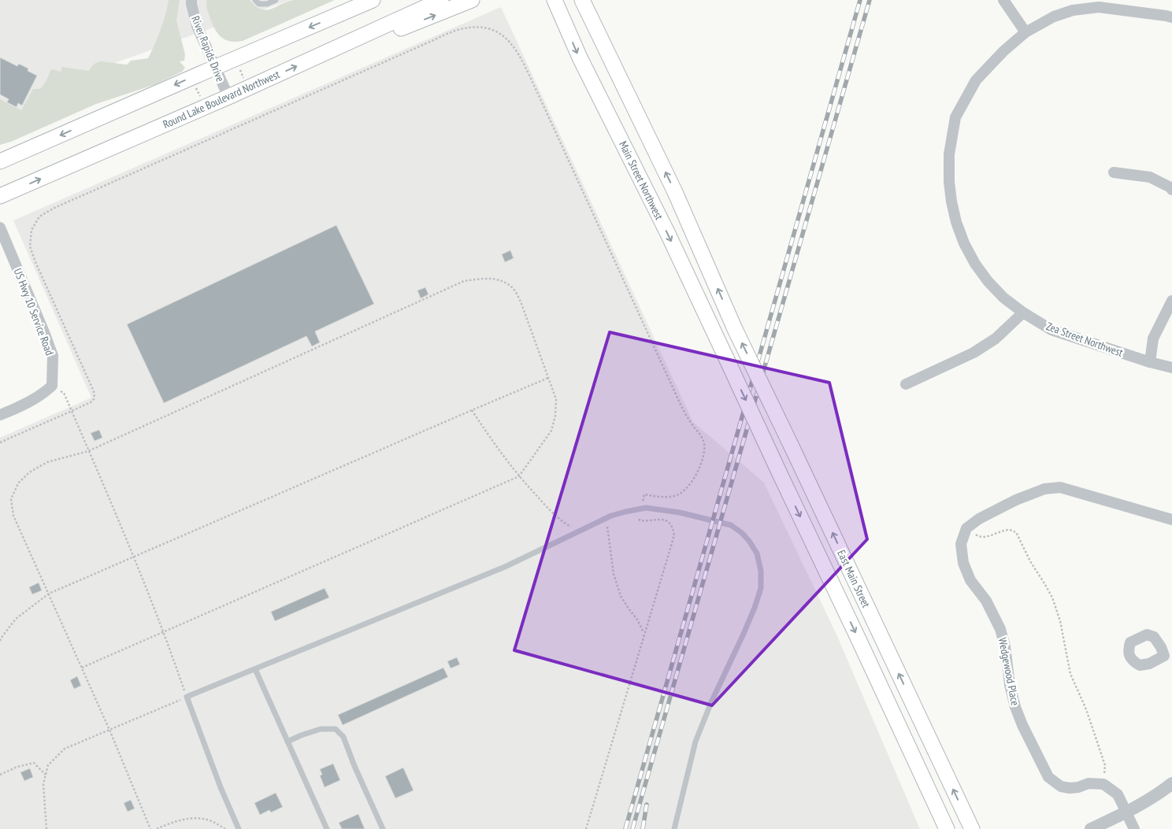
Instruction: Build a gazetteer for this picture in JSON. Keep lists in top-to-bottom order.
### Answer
{
  "streets": {
    "main road": ["Round Lake Boulevard Northwest", "Main Street Northwest", "East Main Street"],
    "street": [
      "River Rapids Drive",
      "US Hwy 10 Service Road",
      "Zea Street Northwest",
      "Wedgewood Place"
    ]
  },
  "crossings": [
    ["River Rapids Drive", "Round Lake Boulevard Northwest"],
    ["Main Street Northwest", "East Main Street"]
  ],
  "one_way": ["Main Street Northwest"]
}
